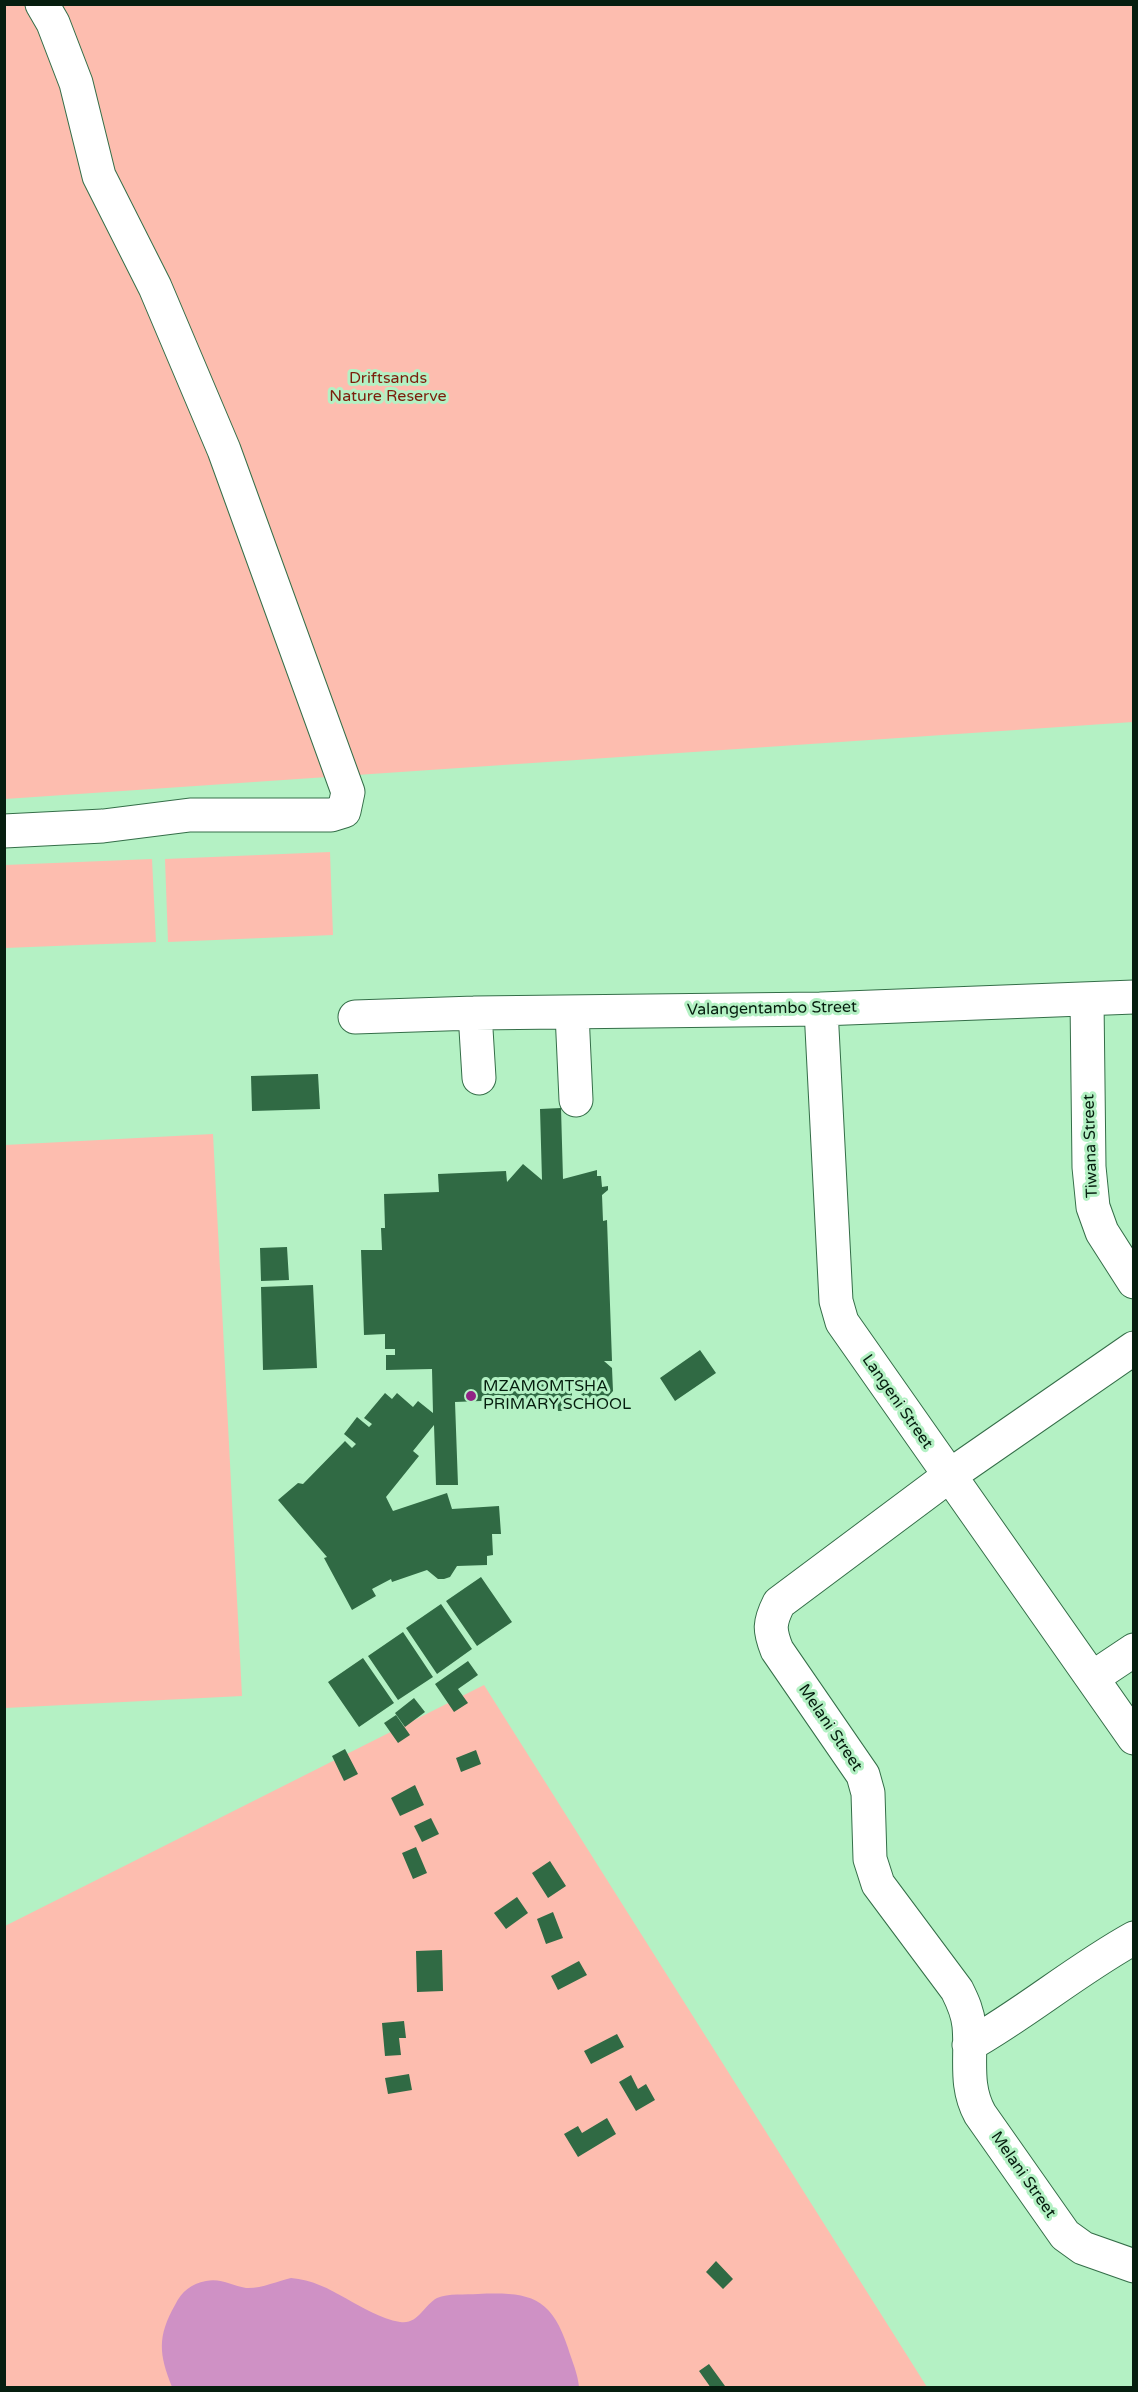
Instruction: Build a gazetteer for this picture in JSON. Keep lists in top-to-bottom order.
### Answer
{
  "streets": {
    "street": [
      "Valangentambo Street",
      "Tiwana Street",
      "Langeni Street",
      "Melani Street"
    ]
  },
  "crossings": [
    ["Valangentambo Street", "Tiwana Street"],
    ["Valangentambo Street", "Langeni Street"],
    ["Langeni Street", "Melani Street"]
  ],
  "parks": ["Driftsands Nature Reserve"],
  "places": ["MZAMOMTSHA PRIMARY SCHOOL"]
}
